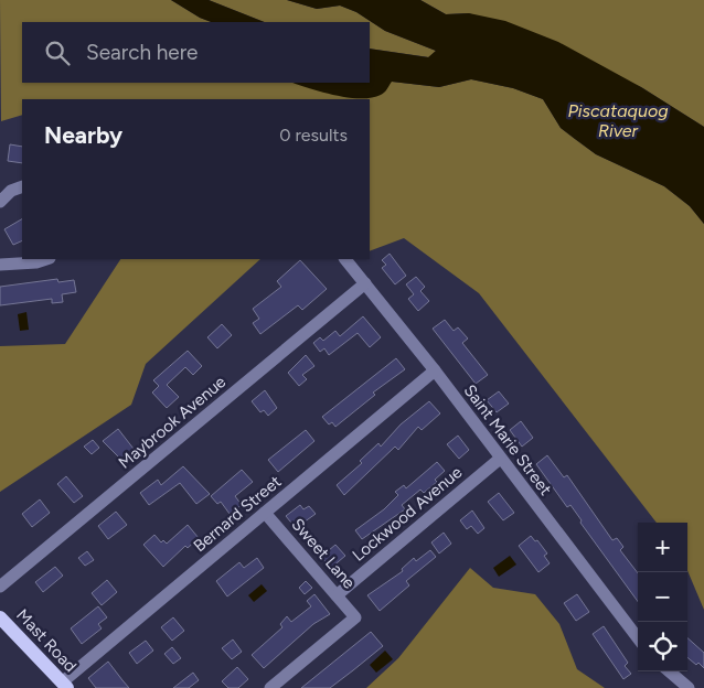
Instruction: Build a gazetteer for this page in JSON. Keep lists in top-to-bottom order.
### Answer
{
  "streets": {
    "main road": ["Mast Road"],
    "street": [
      "Maybrook Avenue",
      "Saint Marie Street",
      "Bernard Street",
      "Lockwood Avenue",
      "Sweet Lane"
    ]
  },
  "crossings": [
    ["Maybrook Avenue", "Saint Marie Street"],
    ["Saint Marie Street", "Bernard Street"],
    ["Saint Marie Street", "Lockwood Avenue"],
    ["Bernard Street", "Sweet Lane"],
    ["Bernard Street", "Mast Road"],
    ["Lockwood Avenue", "Sweet Lane"]
  ],
  "water": ["Piscataquog River"],
  "page": {
    "search": "Search here",
    "heading": ["Nearby", "0 results"],
    "map_buttons": ["+", "−"]
  }
}
